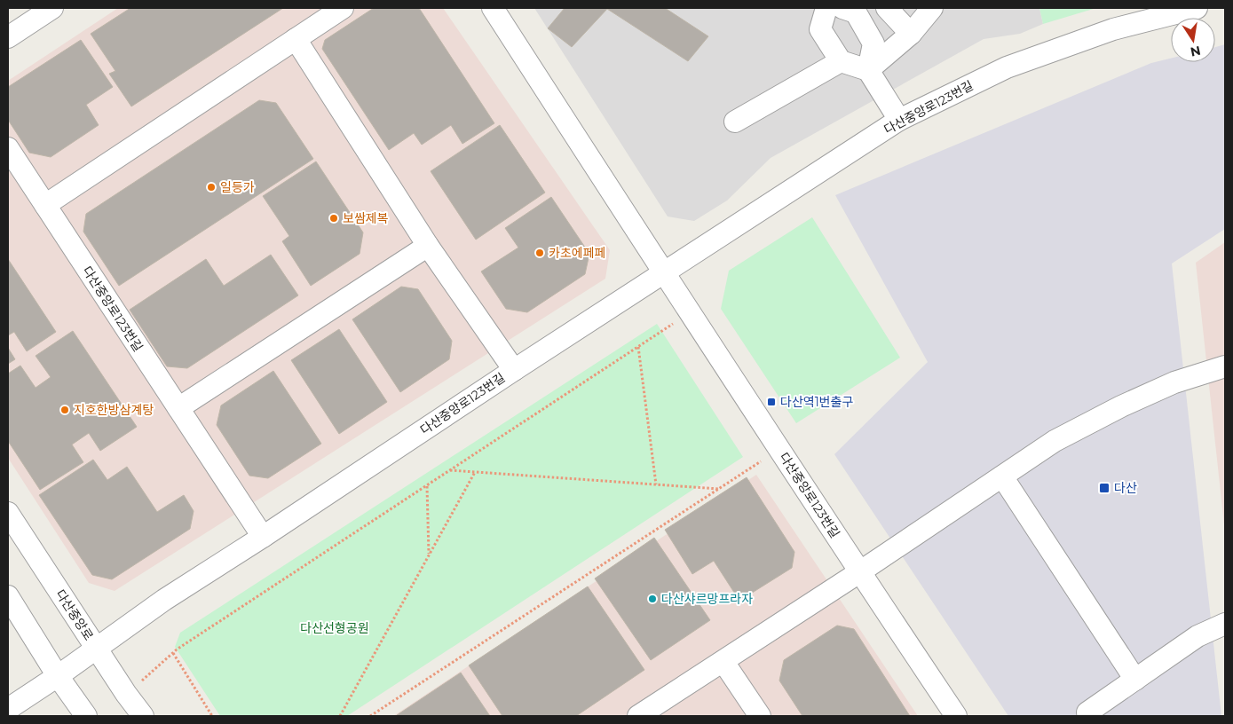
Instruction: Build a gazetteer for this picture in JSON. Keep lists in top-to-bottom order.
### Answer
{
  "streets": {
    "street": ["다산중앙로123번길", "다산중앙로"]
  },
  "crossings": [
    ["다산중앙로123번길", "다산중앙로"]
  ],
  "parks": ["다산선형공원"],
  "places": {
    "other": [
      "일등가",
      "보쌈제복",
      "카초에페페",
      "지호한방삼계탕",
      "다산샤르망프라자"
    ],
    "transit": ["다산역1번출구", "다산"]
  },
  "north": "bottom"
}
